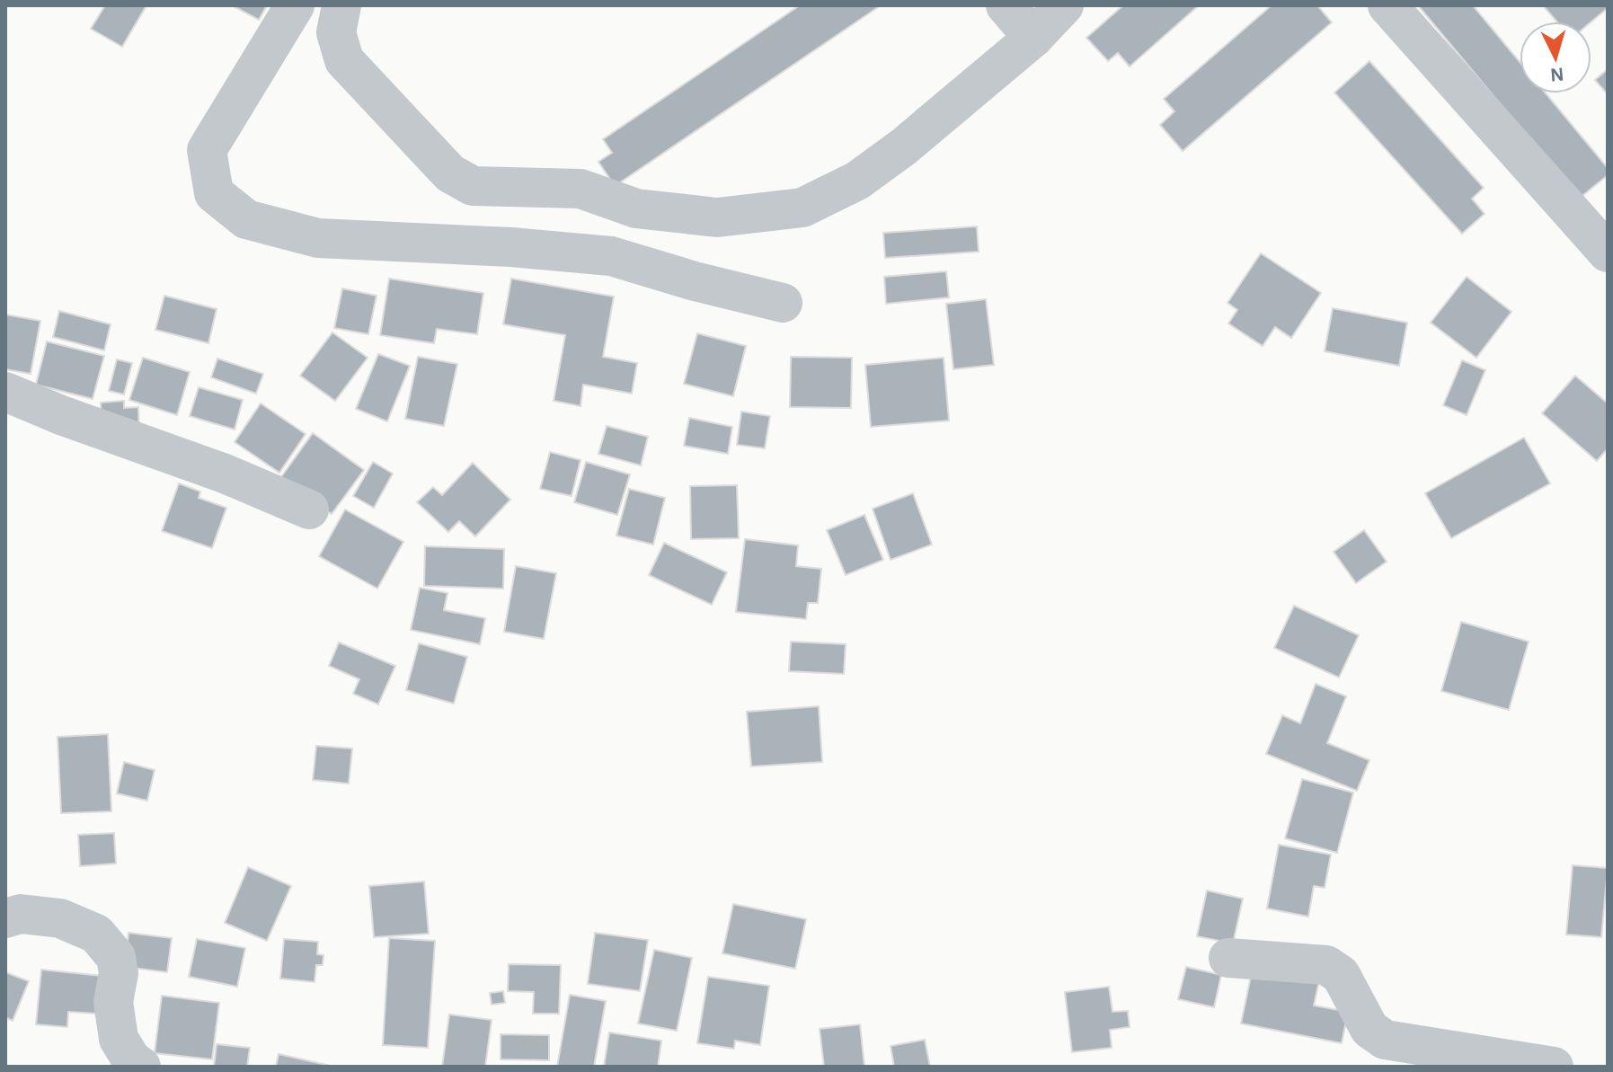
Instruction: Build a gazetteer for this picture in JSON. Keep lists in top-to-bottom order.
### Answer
{
  "north": "bottom"
}
